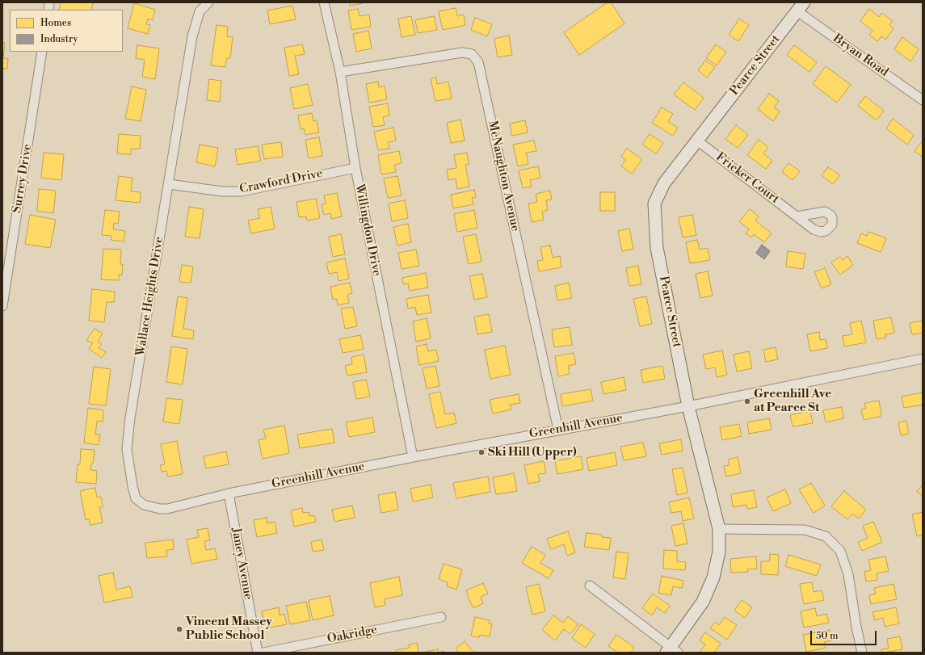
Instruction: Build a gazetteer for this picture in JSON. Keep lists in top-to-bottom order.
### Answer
{
  "streets": {
    "street": [
      "Bryan Road",
      "Pearce Street",
      "McNaughton Avenue",
      "Surrey Drive",
      "Fricker Court",
      "Crawford Drive",
      "Willingdon Drive",
      "Wallace Heights Drive",
      "Greenhill Avenue",
      "Janey Avenue",
      "Oakridge"
    ]
  },
  "crossings": [
    ["Bryan Road", "Pearce Street"],
    ["Pearce Street", "Fricker Court"],
    ["Pearce Street", "Greenhill Avenue"],
    ["McNaughton Avenue", "Willingdon Drive"],
    ["McNaughton Avenue", "Greenhill Avenue"],
    ["Crawford Drive", "Willingdon Drive"],
    ["Crawford Drive", "Wallace Heights Drive"],
    ["Willingdon Drive", "Greenhill Avenue"],
    ["Wallace Heights Drive", "Greenhill Avenue"],
    ["Wallace Heights Drive", "Janey Avenue"],
    ["Greenhill Avenue", "Janey Avenue"]
  ],
  "places": ["Greenhill Ave at Pearce St", "Ski Hill (Upper)", "Vincent Massey Public School"],
  "legend": ["Homes", "Industry"],
  "scale_bar": "50 m"
}
